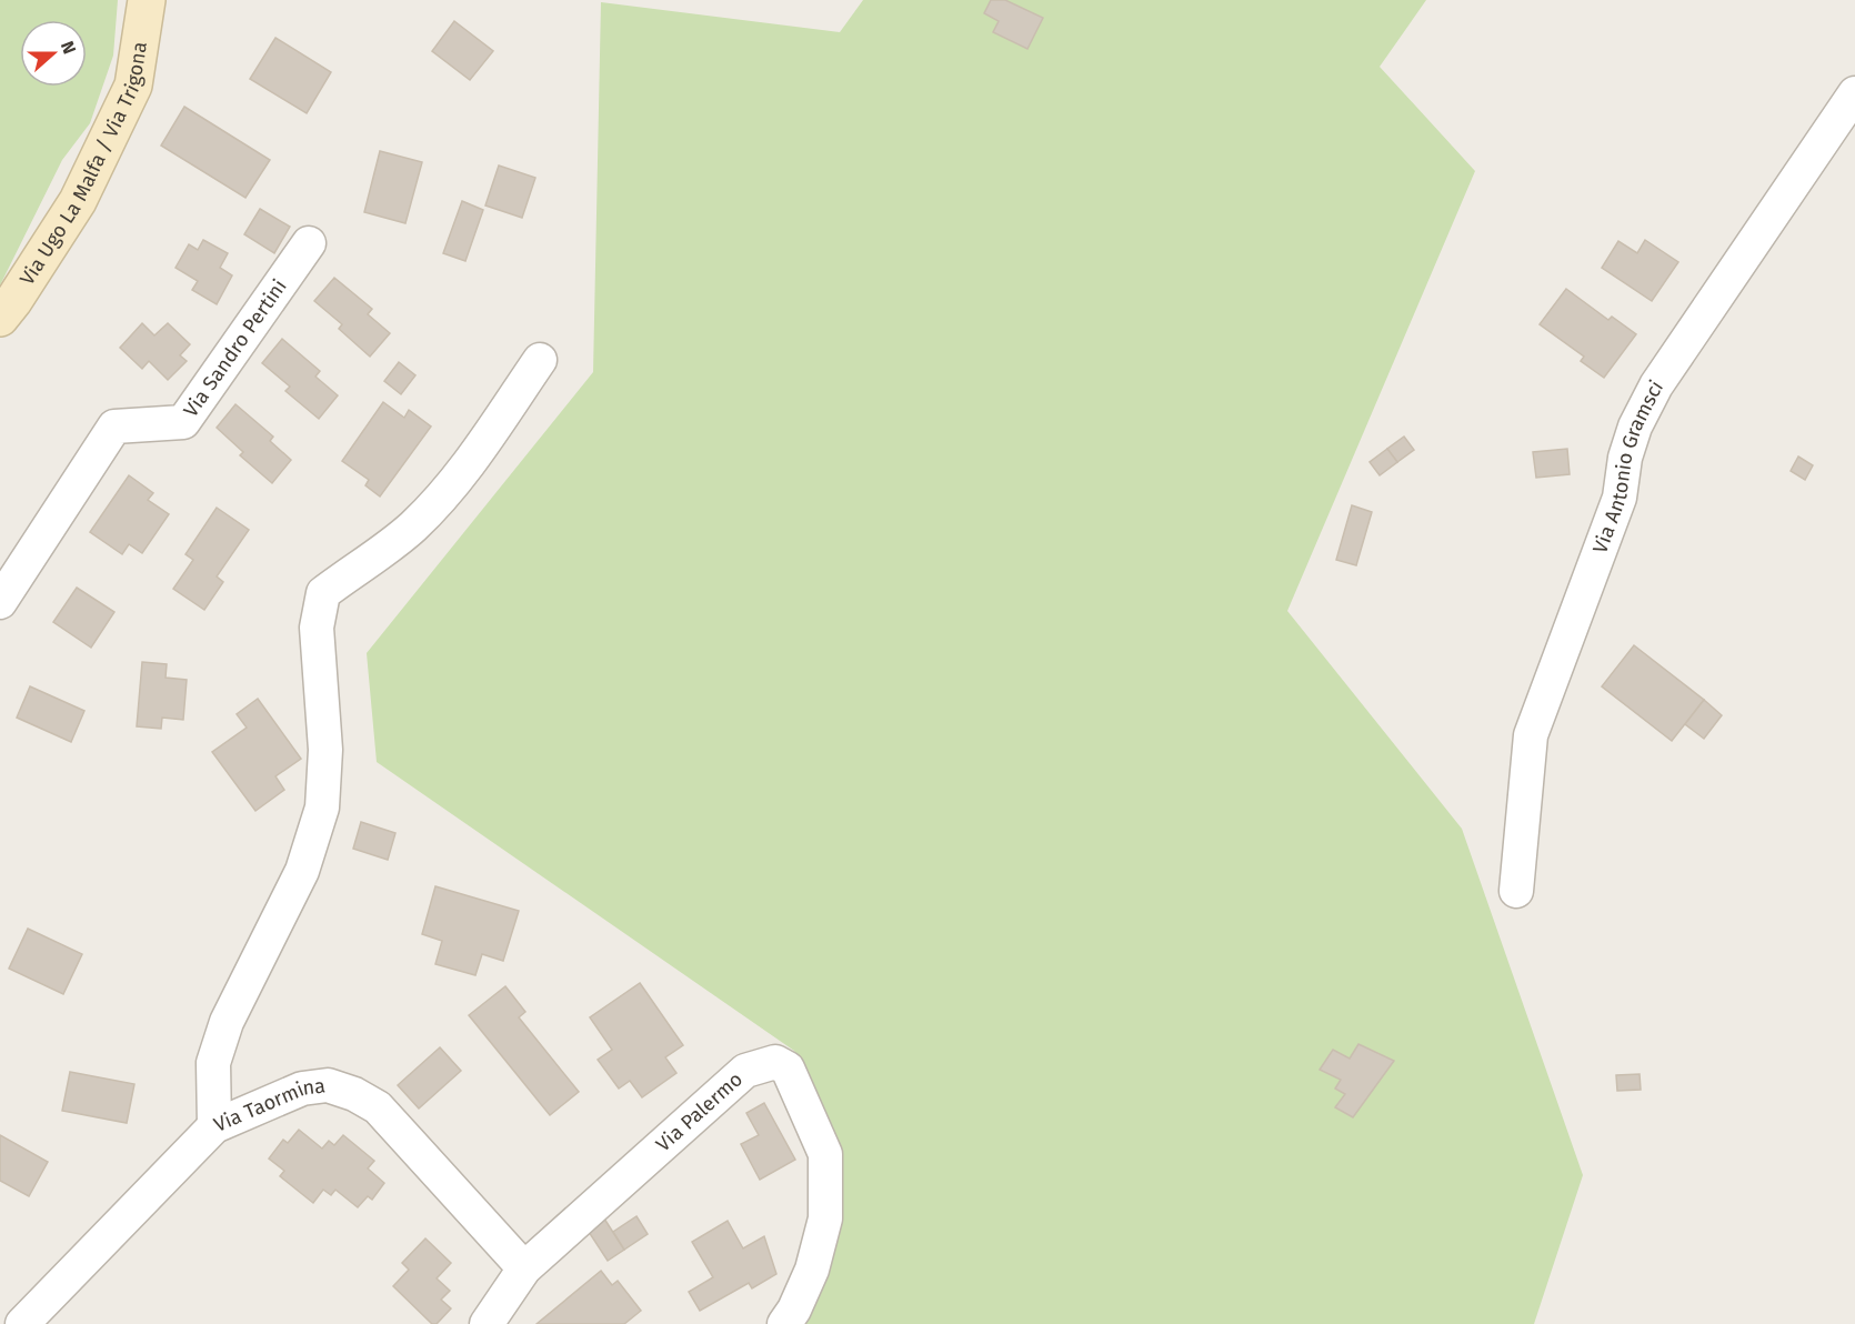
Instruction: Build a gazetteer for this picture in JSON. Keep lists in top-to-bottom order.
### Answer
{
  "streets": {
    "street": [
      "Via Ugo La Malfa / Via Trigona",
      "Via Sandro Pertini",
      "Via Antonio Gramsci",
      "Via Taormina",
      "Via Palermo"
    ]
  },
  "crossings": [
    ["Via Taormina", "Via Palermo"]
  ],
  "north": "right"
}
